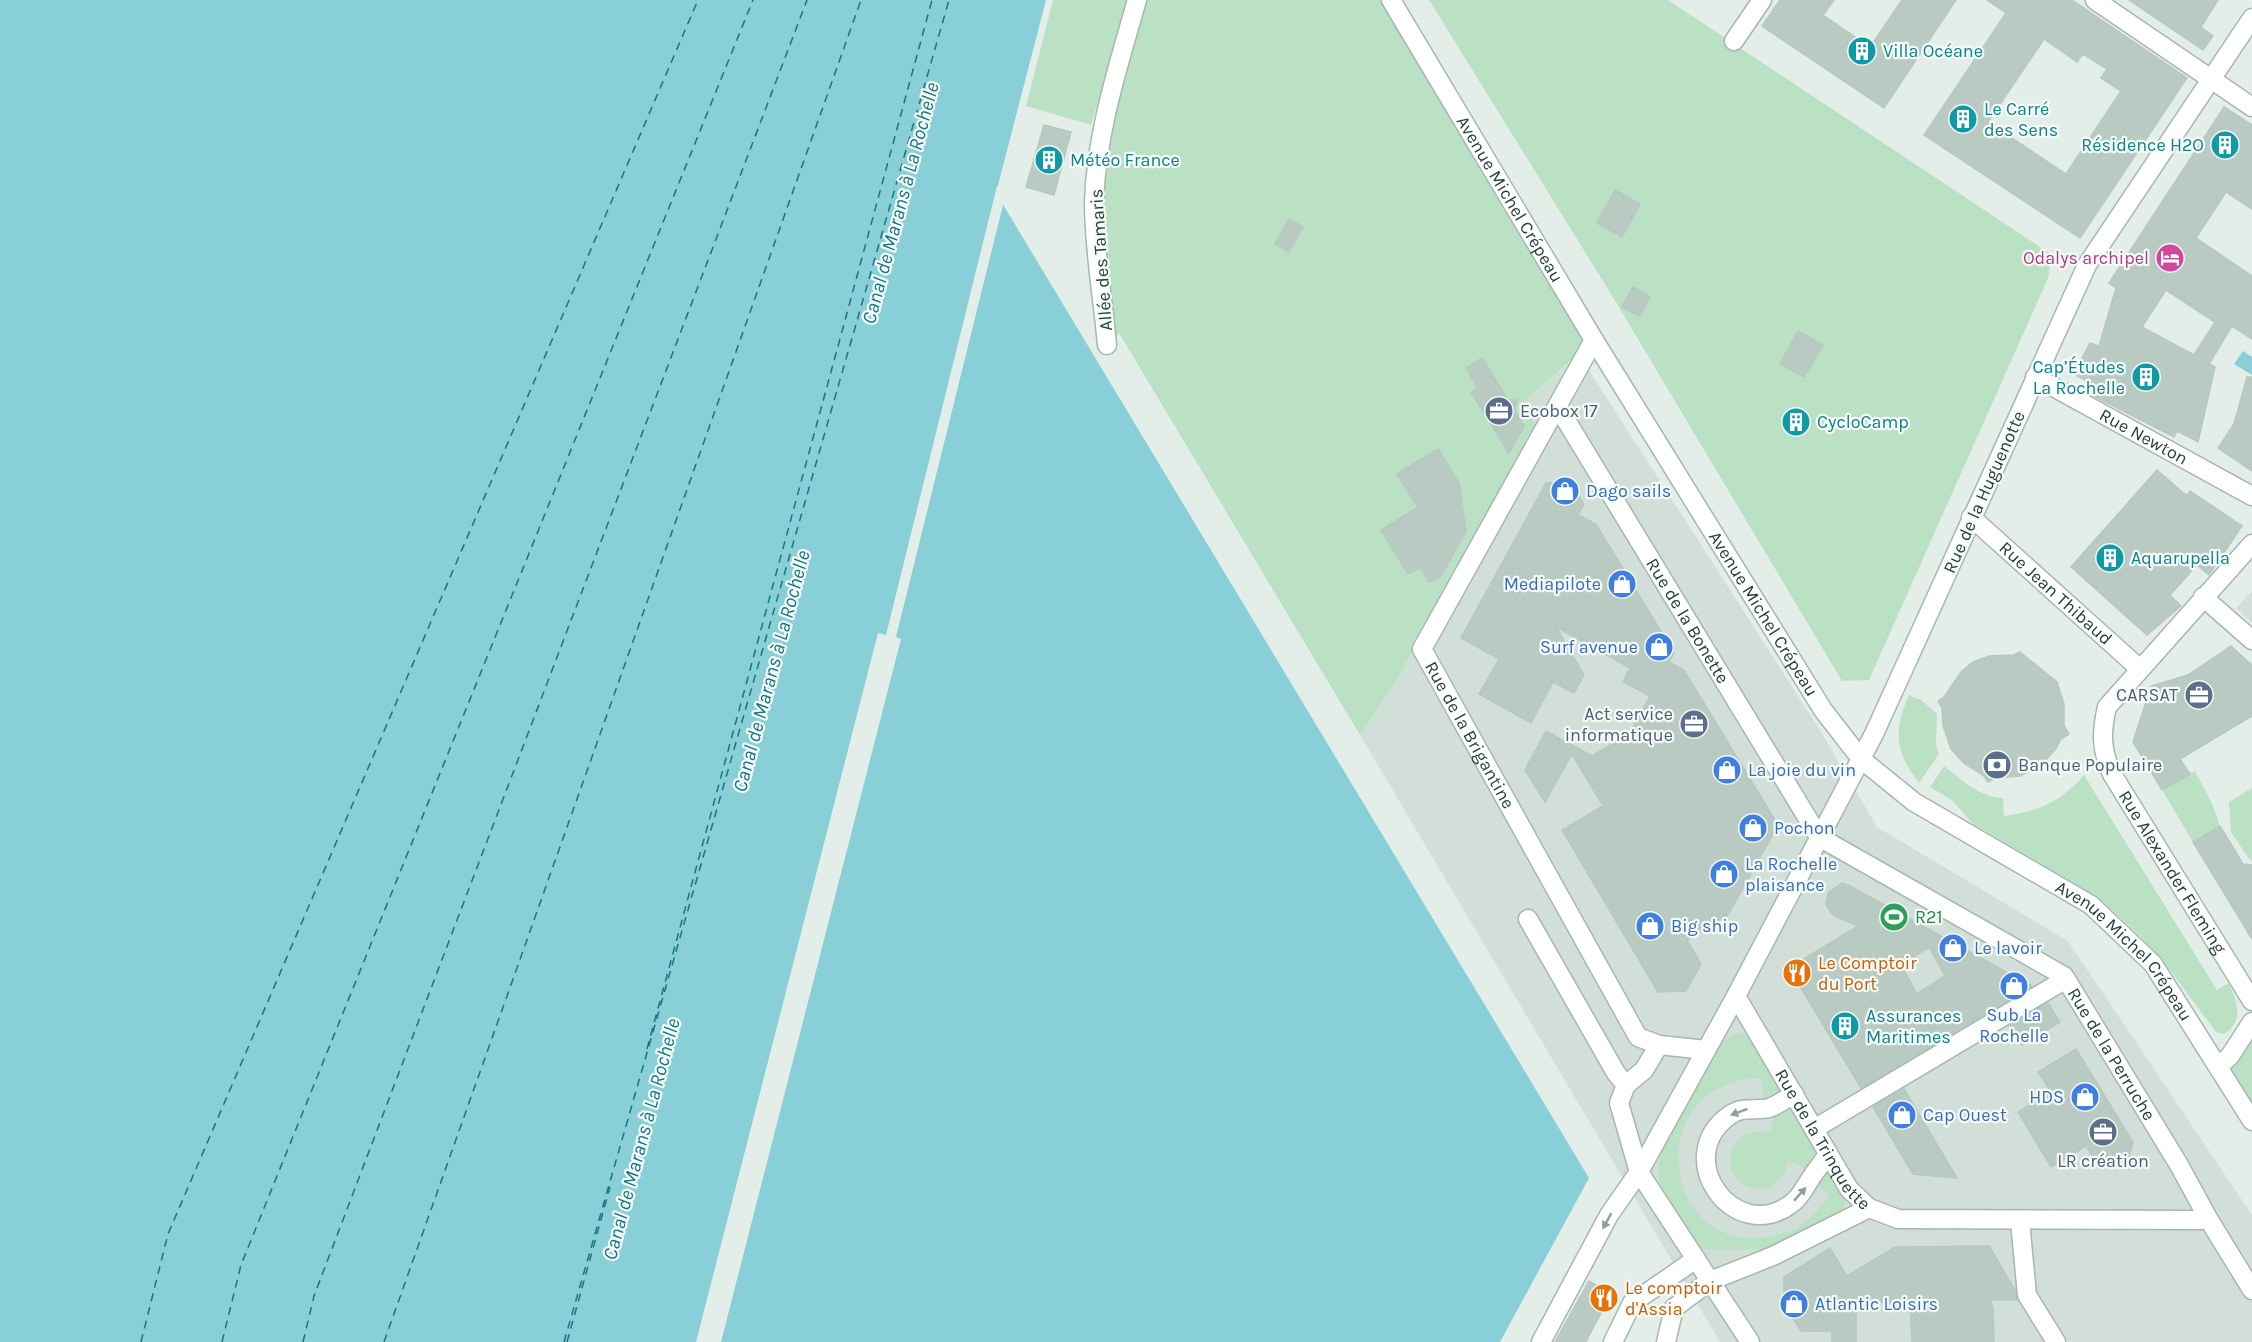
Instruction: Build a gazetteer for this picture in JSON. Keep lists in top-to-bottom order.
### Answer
{
  "streets": {
    "street": [
      "Avenue Michel Crépeau",
      "Allée des Tamaris",
      "Rue Newton",
      "Rue de la Huguenotte",
      "Rue Jean Thibaud",
      "Rue de la Bonette",
      "Rue de la Brigantine",
      "Rue Alexander Fleming",
      "Rue de la Perruche",
      "Rue de la Trinquette"
    ]
  },
  "crossings": [
    ["Avenue Michel Crépeau", "Rue de la Huguenotte"],
    ["Avenue Michel Crépeau", "Rue de la Brigantine"],
    ["Rue Newton", "Rue de la Huguenotte"],
    ["Rue de la Huguenotte", "Rue Jean Thibaud"],
    ["Rue Jean Thibaud", "Rue Alexander Fleming"],
    ["Rue de la Bonette", "Rue de la Brigantine"],
    ["Rue de la Bonette", "Rue de la Perruche"],
    ["Rue de la Perruche", "Rue de la Trinquette"]
  ],
  "water": ["Canal de Marans à La Rochelle"],
  "places": {
    "building": [
      "Villa Océane",
      "Le Carré des Sens",
      "Résidence H2O",
      "Météo France",
      "Cap’Études La Rochelle",
      "CycloCamp",
      "Aquarupella",
      "Assurances Maritimes"
    ],
    "hotel": ["Odalys archipel"],
    "office": [
      "Ecobox 17",
      "CARSAT",
      "Act service informatique",
      "LR création"
    ],
    "shop": [
      "Dago sails",
      "Mediapilote",
      "Surf avenue",
      "La joie du vin",
      "Pochon",
      "La Rochelle plaisance",
      "Big ship",
      "Le lavoir",
      "Sub La Rochelle",
      "HDS",
      "Cap Ouest",
      "Atlantic Loisirs"
    ],
    "bank": ["Banque Populaire"],
    "sports": ["R21"],
    "restaurant": ["Le Comptoir du Port", "Le comptoir d'Assia"]
  }
}
